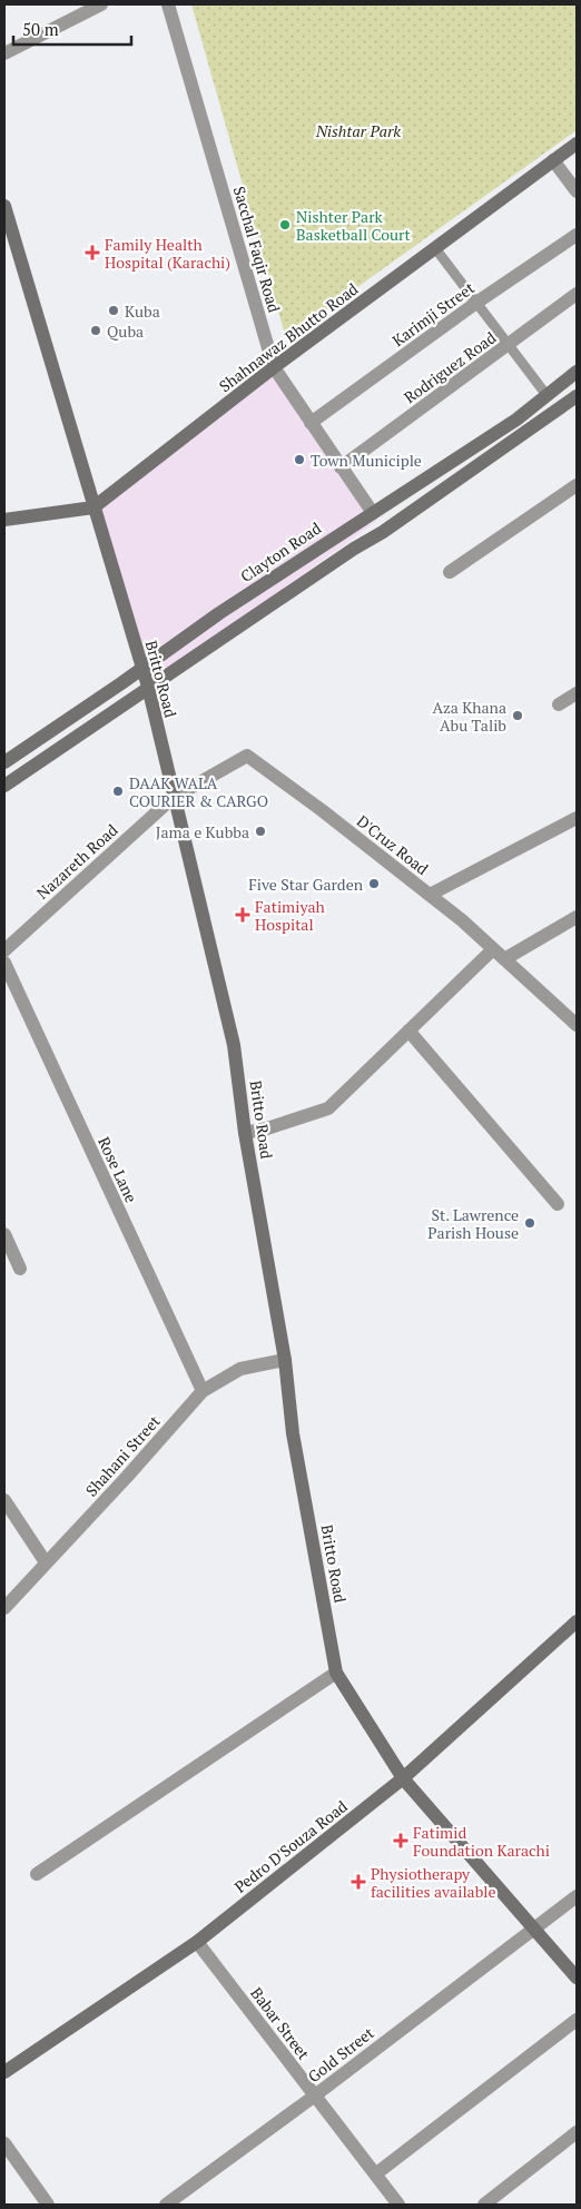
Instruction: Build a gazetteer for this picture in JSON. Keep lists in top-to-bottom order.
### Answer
{
  "streets": {
    "street": [
      "Sacchal Faqir Road",
      "Karimji Street",
      "Shahnawaz Bhutto Road",
      "Rodriguez Road",
      "Clayton Road",
      "Britto Road",
      "D'Cruz Road",
      "Nazareth Road",
      "Rose Lane",
      "Shahani Street",
      "Pedro D'Souza Road",
      "Babar Street",
      "Gold Street"
    ]
  },
  "crossings": [
    ["Sacchal Faqir Road", "Karimji Street"],
    ["Sacchal Faqir Road", "Shahnawaz Bhutto Road"],
    ["Sacchal Faqir Road", "Rodriguez Road"],
    ["Sacchal Faqir Road", "Clayton Road"],
    ["Shahnawaz Bhutto Road", "Britto Road"],
    ["Clayton Road", "Britto Road"],
    ["Britto Road", "D'Cruz Road"],
    ["Britto Road", "Nazareth Road"],
    ["Britto Road", "Shahani Street"],
    ["Britto Road", "Pedro D'Souza Road"],
    ["Britto Road", "Gold Street"],
    ["D'Cruz Road", "Nazareth Road"],
    ["Rose Lane", "Shahani Street"],
    ["Pedro D'Souza Road", "Babar Street"],
    ["Babar Street", "Gold Street"]
  ],
  "parks": ["Nishtar Park"],
  "places": {
    "other": [
      "Nishter Park Basketball Court",
      "Kuba",
      "Quba",
      "Town Municiple",
      "Aza Khana Abu Talib",
      "DAAK WALA COURIER & CARGO",
      "Jama e Kubba",
      "Five Star Garden",
      "St. Lawrence Parish House"
    ],
    "health": [
      "Family Health Hospital (Karachi)",
      "Fatimiyah Hospital",
      "Fatimid Foundation Karachi",
      "Physiotherapy facilities available"
    ]
  },
  "scale_bar": "50 m"
}
